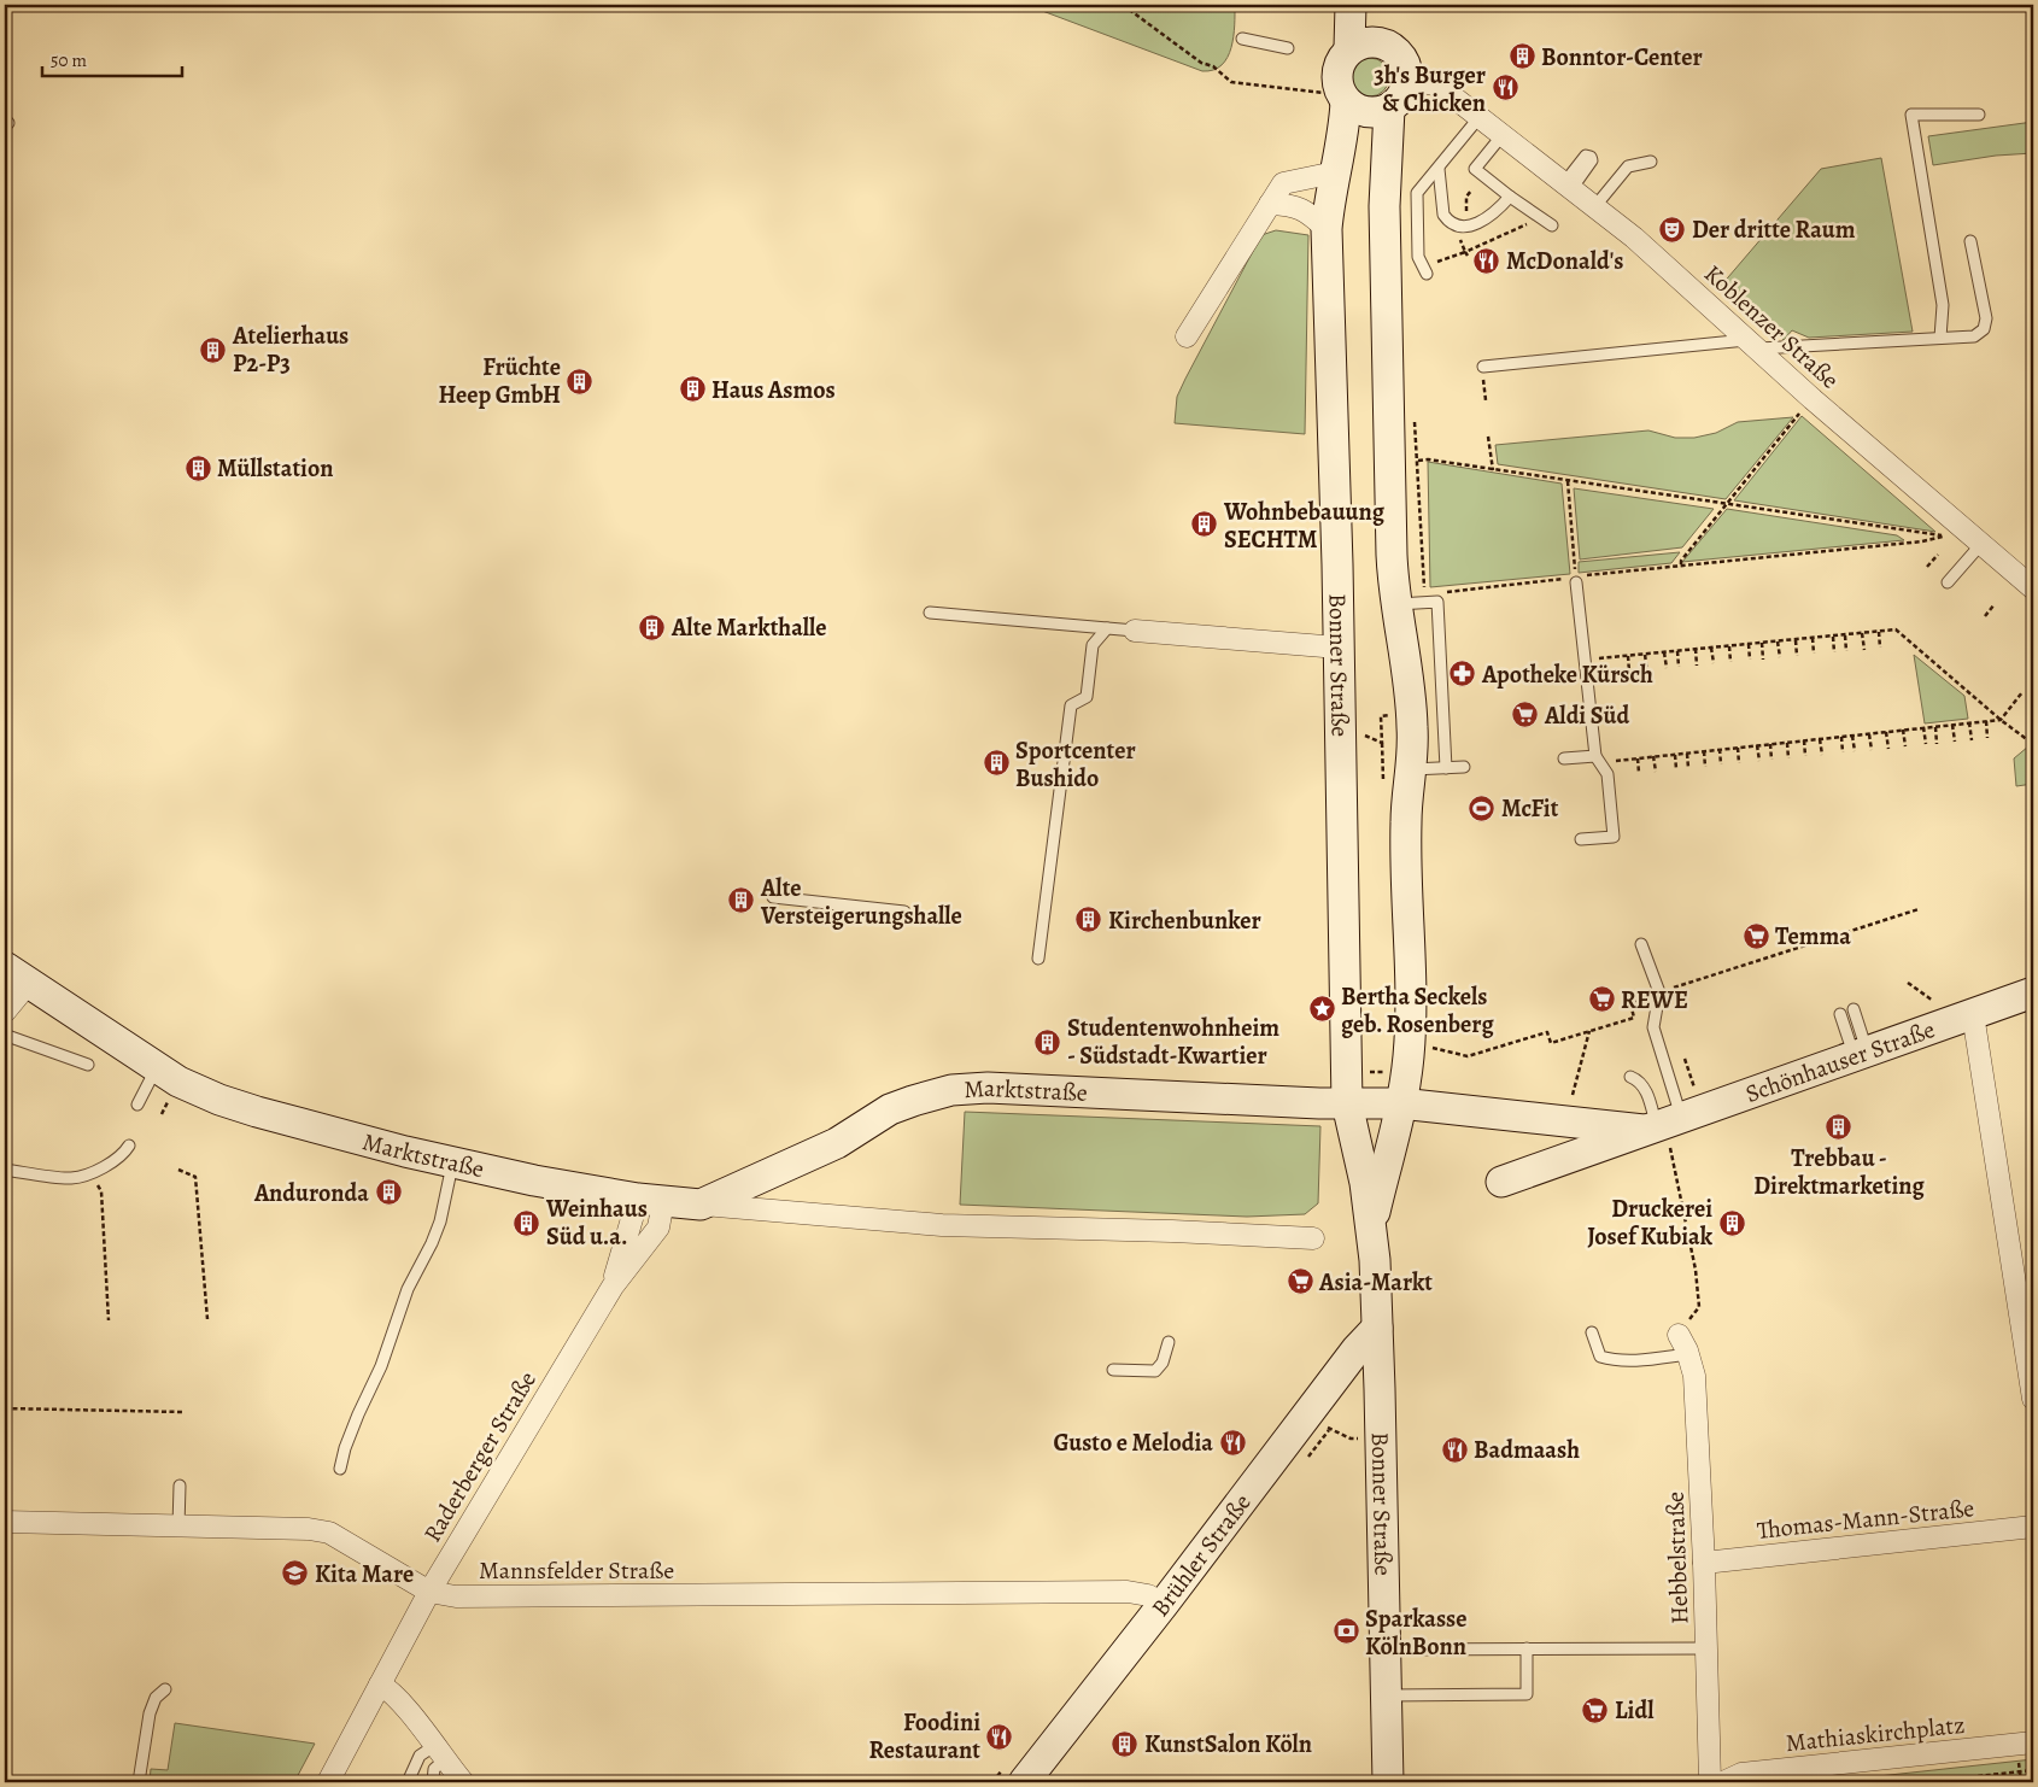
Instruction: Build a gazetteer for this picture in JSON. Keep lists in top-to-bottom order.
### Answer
{
  "streets": {
    "main road": [
      "Bonner Straße",
      "Schönhauser Straße",
      "Marktstraße",
      "Brühler Straße"
    ],
    "street": [
      "Koblenzer Straße",
      "Raderberger Straße",
      "Thomas-Mann-Straße",
      "Hebbelstraße",
      "Mannsfelder Straße",
      "Mathiaskirchplatz"
    ]
  },
  "crossings": [
    ["Koblenzer Straße", "Bonner Straße"],
    ["Bonner Straße", "Schönhauser Straße"],
    ["Bonner Straße", "Marktstraße"],
    ["Bonner Straße", "Brühler Straße"],
    ["Schönhauser Straße", "Marktstraße"],
    ["Marktstraße", "Raderberger Straße"],
    ["Raderberger Straße", "Mannsfelder Straße"],
    ["Thomas-Mann-Straße", "Hebbelstraße"],
    ["Brühler Straße", "Mannsfelder Straße"]
  ],
  "places": {
    "building": [
      "Bonntor-Center",
      "Atelierhaus P2-P3",
      "Früchte Heep GmbH",
      "Haus Asmos",
      "Müllstation",
      "Wohnbebauung SECHTM",
      "Alte Markthalle",
      "Sportcenter Bushido",
      "Alte Versteigerungshalle",
      "Kirchenbunker",
      "Studentenwohnheim - Südstadt-Kwartier",
      "Trebbau - Direktmarketing",
      "Anduronda",
      "Weinhaus Süd u.a.",
      "Druckerei Josef Kubiak",
      "KunstSalon Köln"
    ],
    "restaurant": [
      "3h's Burger & Chicken",
      "McDonald's",
      "Gusto e Melodia",
      "Badmaash",
      "Foodini Restaurant"
    ],
    "theatre": ["Der dritte Raum"],
    "pharmacy": ["Apotheke Kürsch"],
    "supermarket": [
      "Aldi Süd",
      "Temma",
      "REWE",
      "Asia-Markt",
      "Lidl"
    ],
    "sports": ["McFit"],
    "place": ["Bertha Seckels geb. Rosenberg"],
    "school or university": ["Kita Mare"],
    "bank": ["Sparkasse KölnBonn"]
  },
  "scale_bar": "50 m"
}
